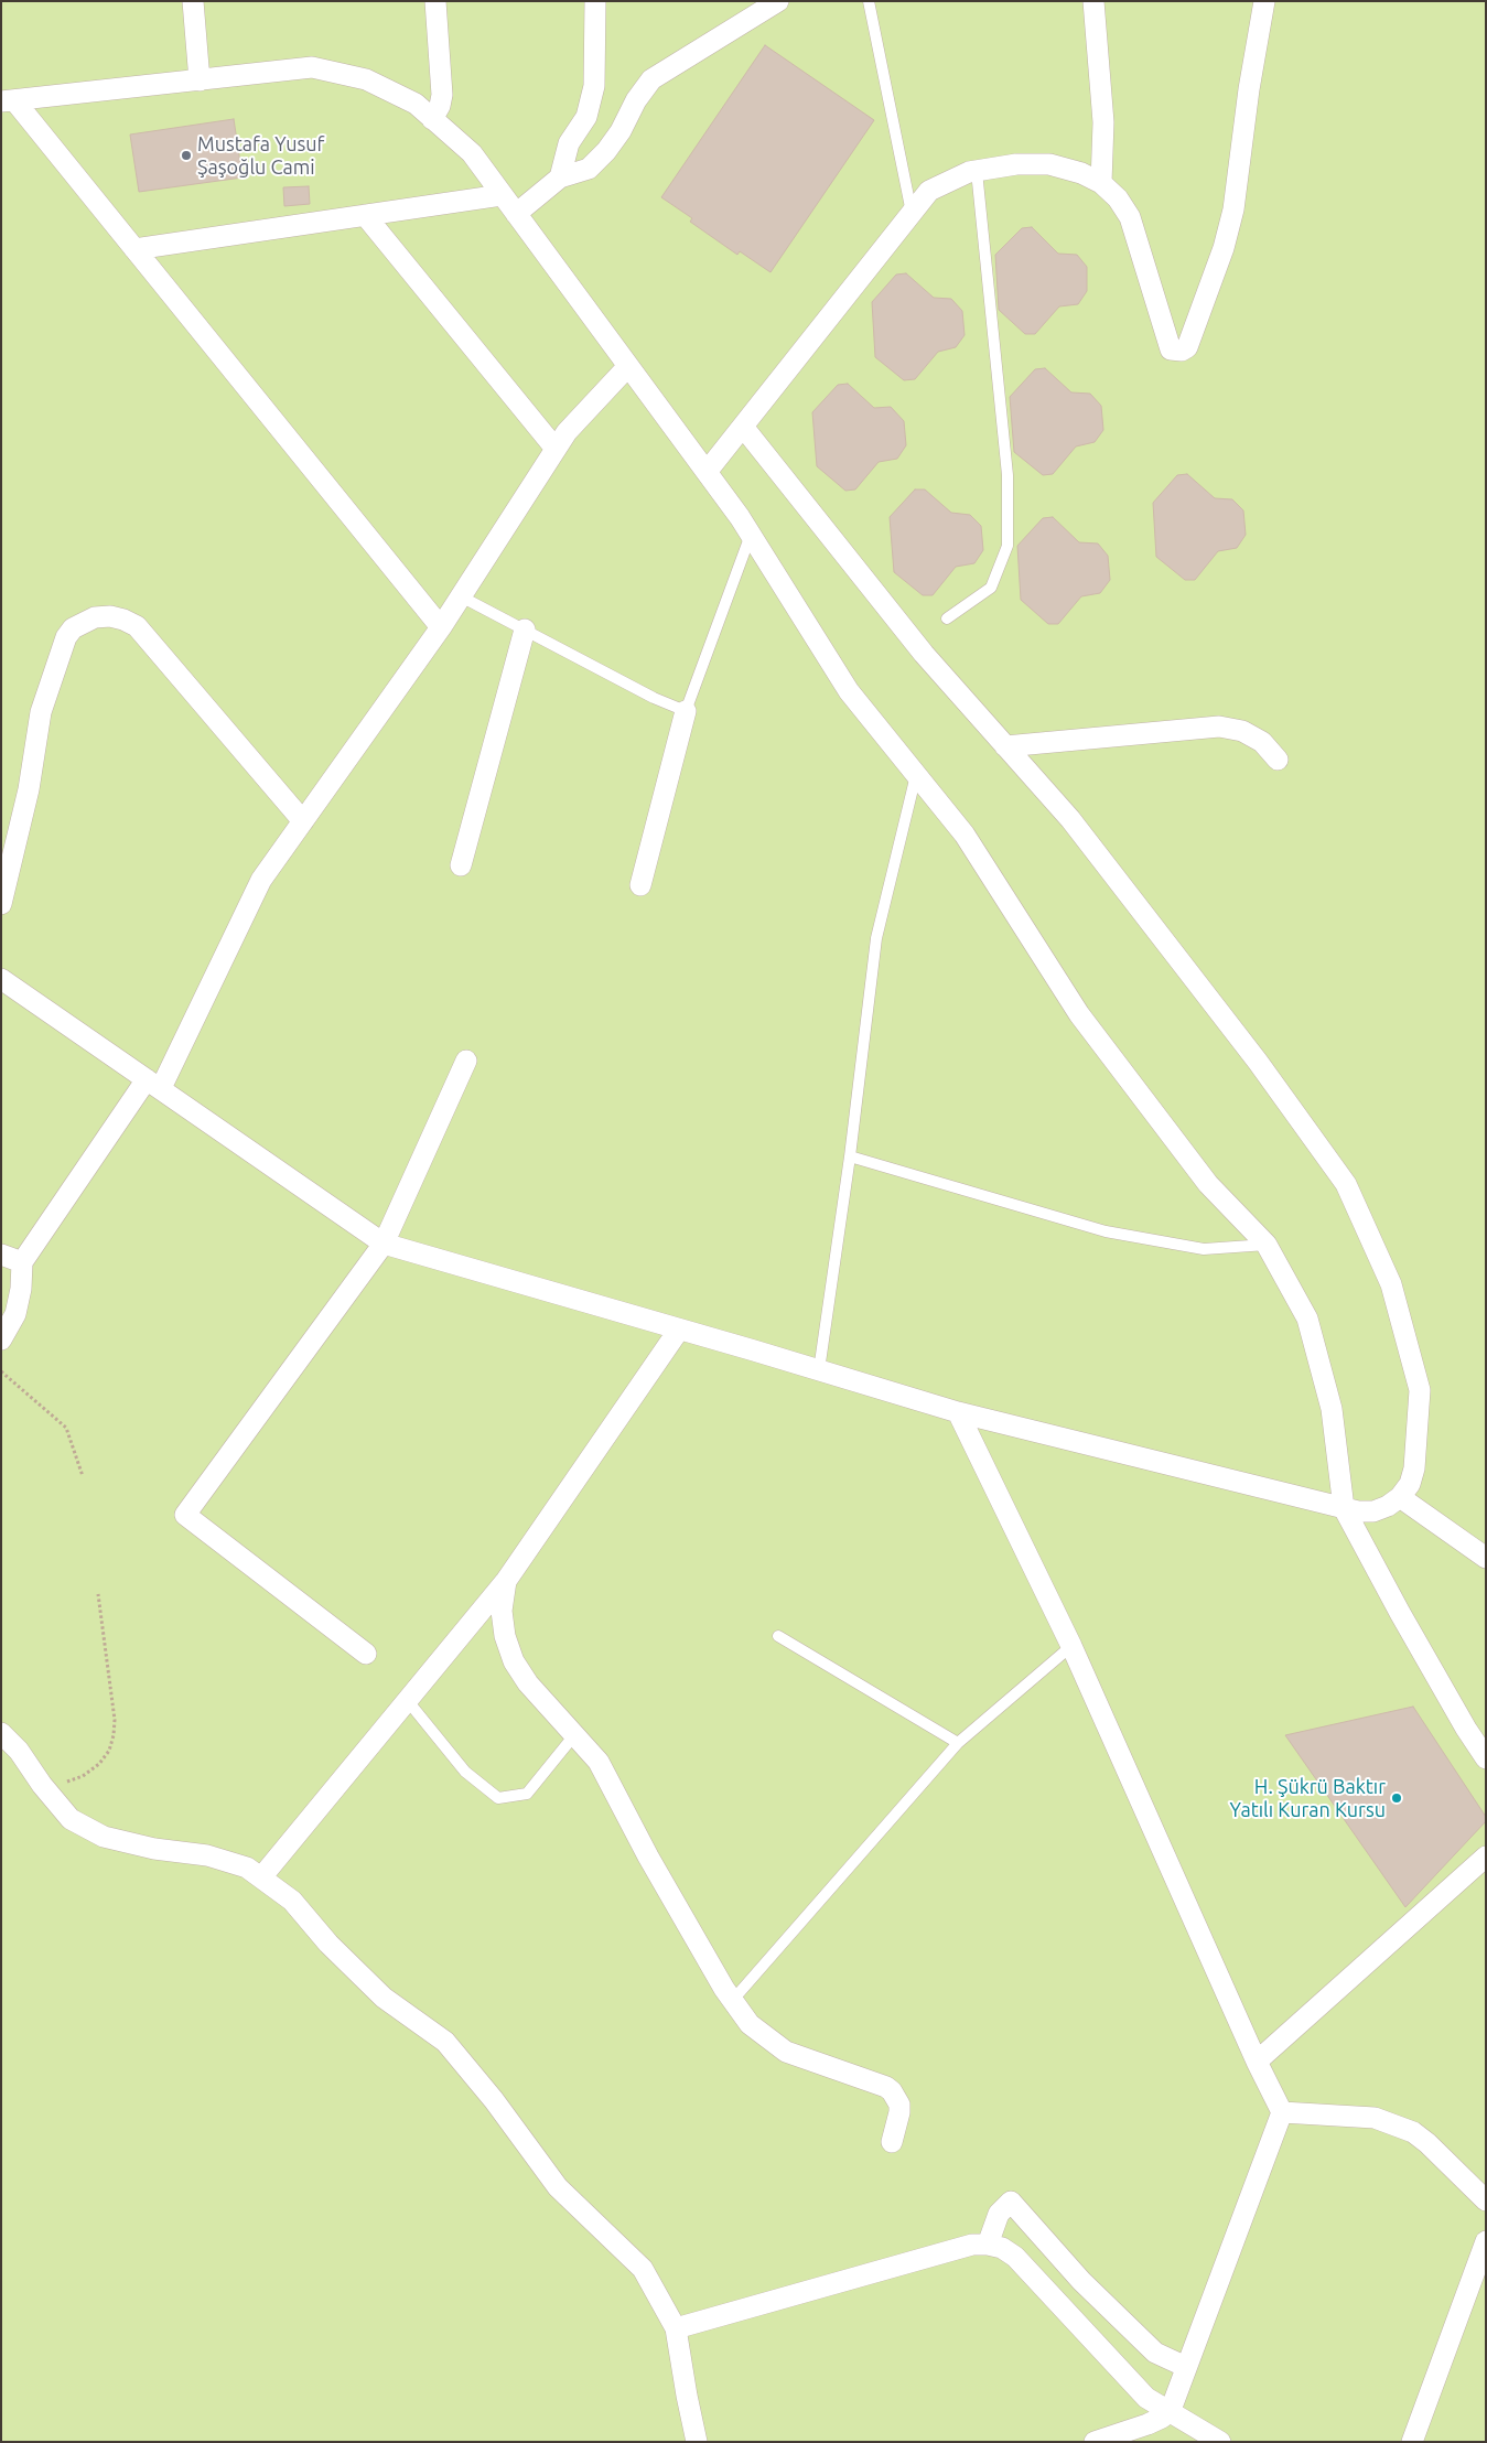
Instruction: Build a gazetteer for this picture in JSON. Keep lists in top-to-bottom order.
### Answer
{
  "places": ["Mustafa Yusuf Şaşoğlu Cami", "H. Şükrü Baktır Yatılı Kuran Kursu"]
}
